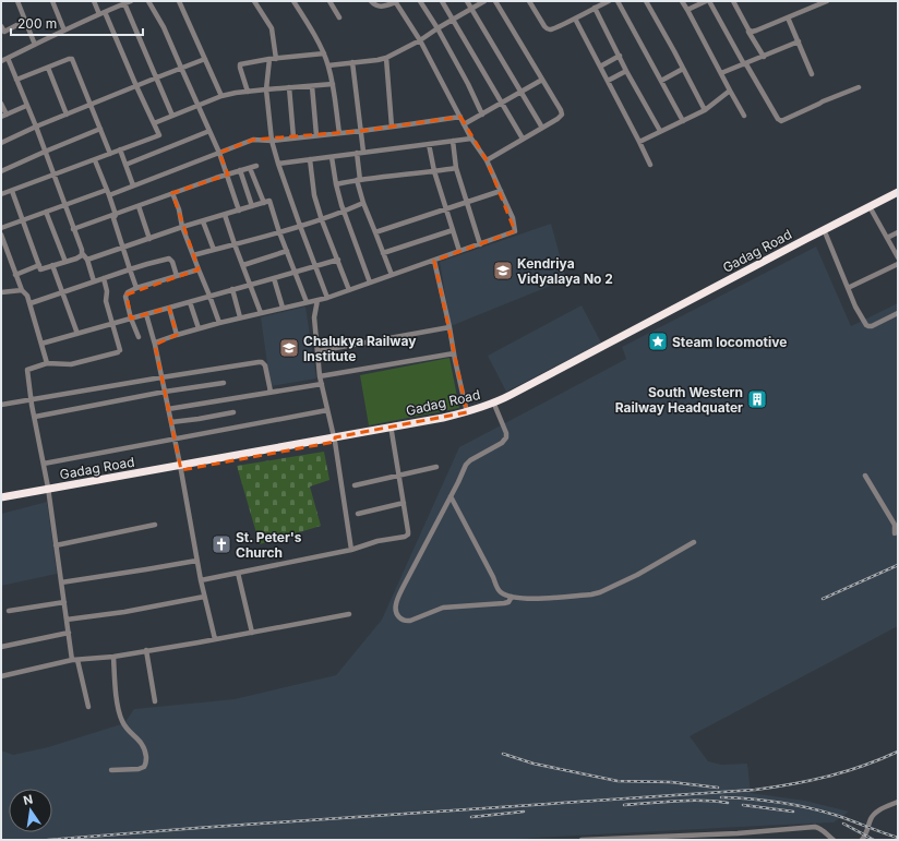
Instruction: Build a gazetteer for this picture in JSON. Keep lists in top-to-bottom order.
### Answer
{
  "streets": {
    "highway": ["Gadag Road"]
  },
  "places": {
    "school or university": ["Kendriya Vidyalaya No 2", "Chalukya Railway Institute"],
    "place": ["Steam locomotive"],
    "building": ["South Western Railway Headquater"],
    "church": ["St. Peter's Church"]
  },
  "scale_bar": "200 m",
  "north": "top"
}
